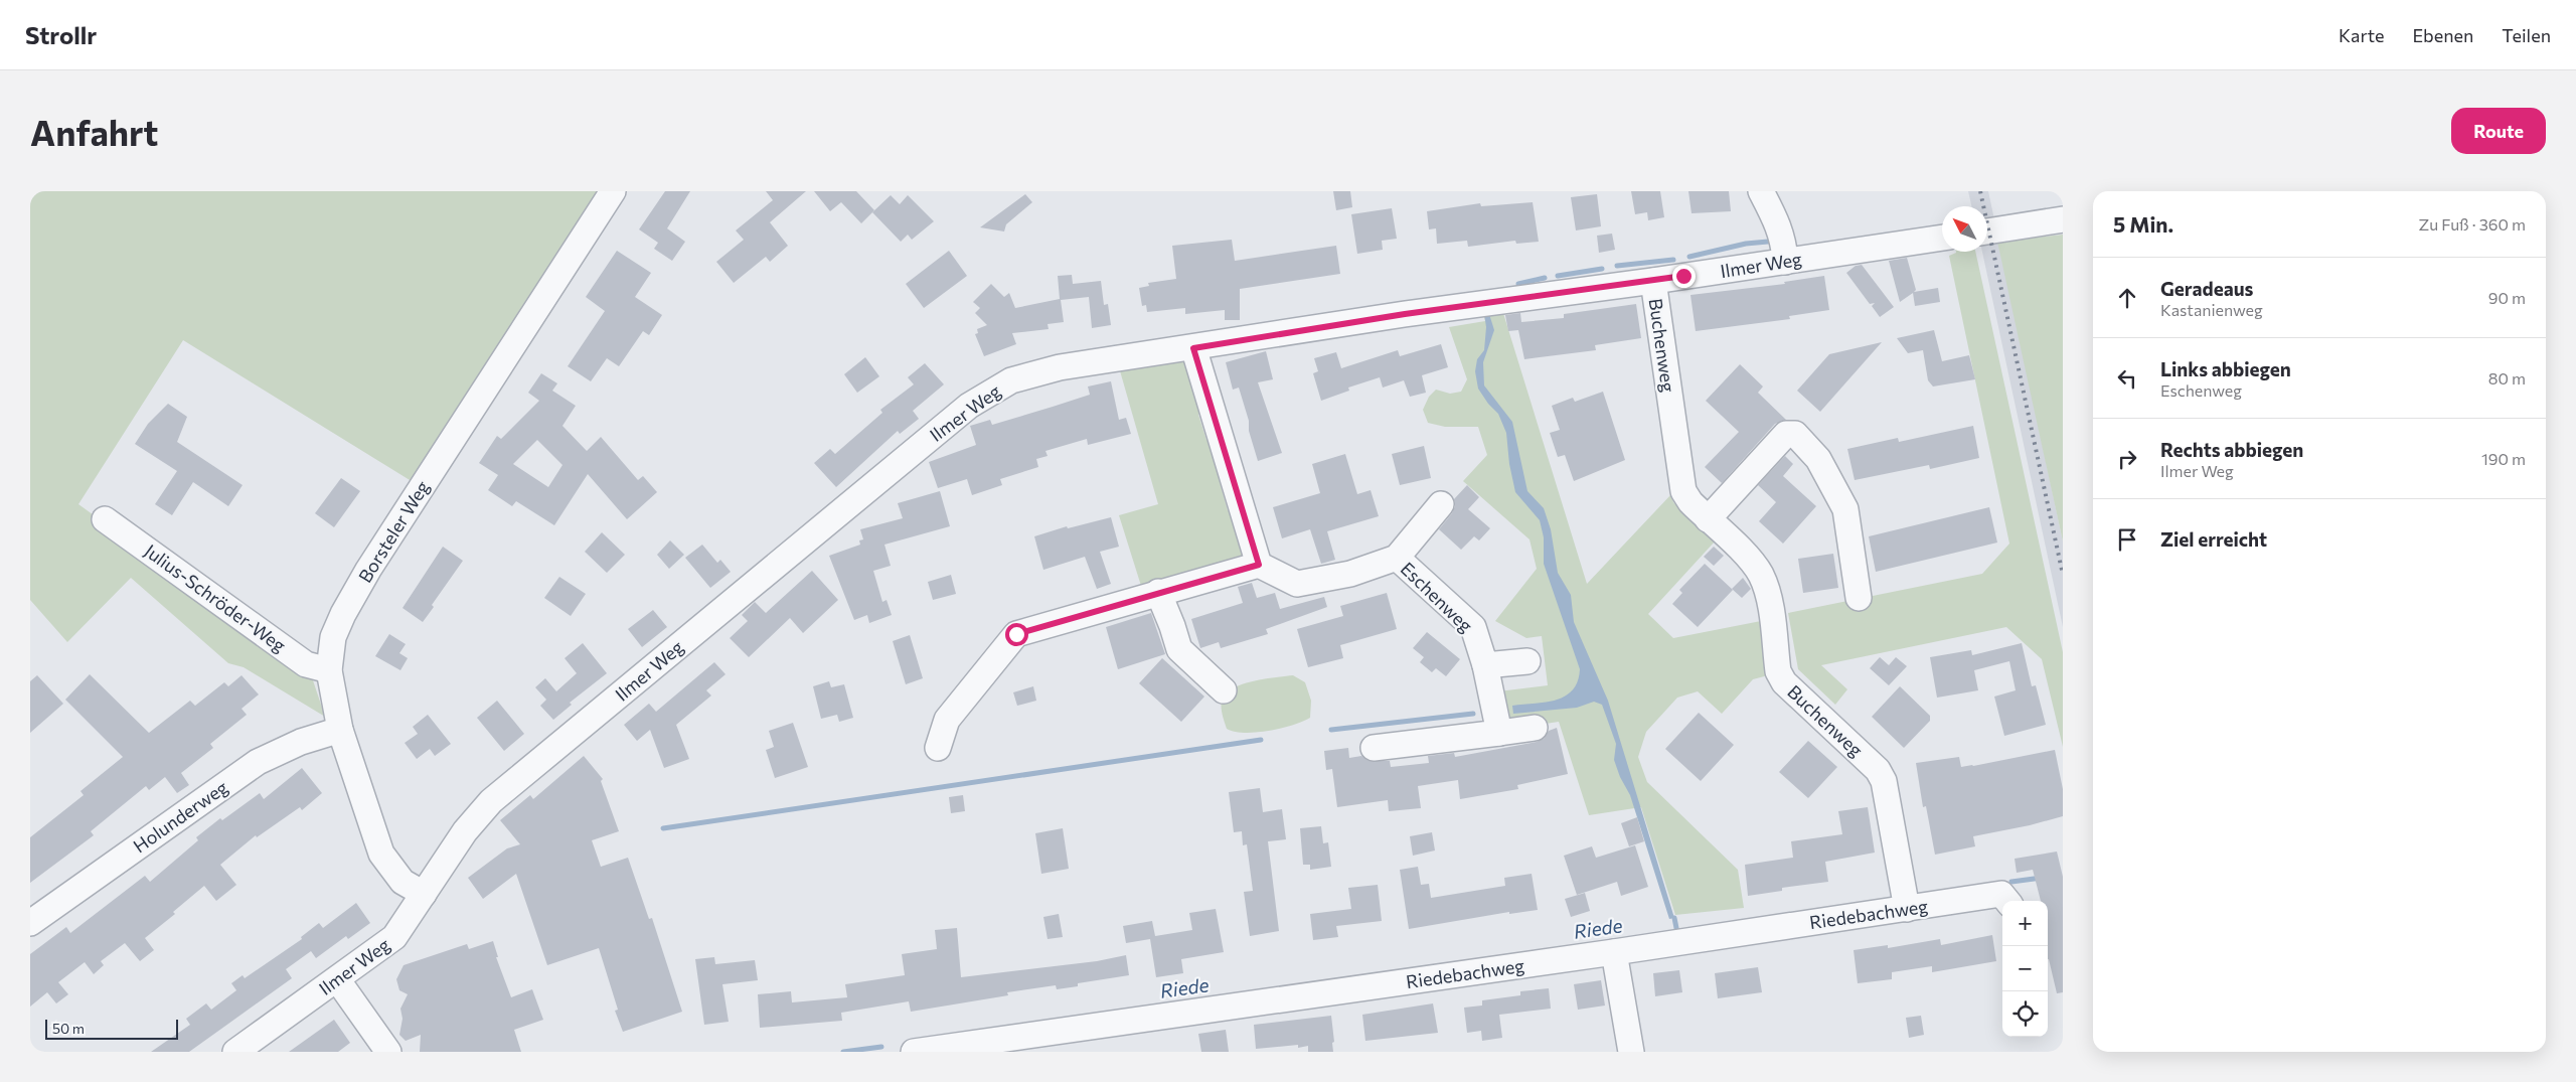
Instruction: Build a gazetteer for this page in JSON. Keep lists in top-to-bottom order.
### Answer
{
  "streets": {
    "street": [
      "Ilmer Weg",
      "Buchenweg",
      "Borsteler Weg",
      "Eschenweg",
      "Julius-Schröder-Weg",
      "Holunderweg",
      "Riedebachweg"
    ]
  },
  "crossings": [
    ["Ilmer Weg", "Buchenweg"],
    ["Ilmer Weg", "Borsteler Weg"],
    ["Buchenweg", "Riedebachweg"],
    ["Borsteler Weg", "Julius-Schröder-Weg"],
    ["Borsteler Weg", "Holunderweg"]
  ],
  "water": ["Riede"],
  "scale_bar": "50 m",
  "north": "top left",
  "page": {
    "header": "Strollr",
    "nav": ["Karte", "Ebenen", "Teilen"],
    "buttons": "Route",
    "title": "Anfahrt",
    "heading": ["5 Min.", "Zu Fuß · 360 m"],
    "list": [
      ["Geradeaus", "Kastanienweg", "90 m"],
      ["Links abbiegen", "Eschenweg", "80 m"],
      ["Rechts abbiegen", "Ilmer Weg", "190 m"],
      "Ziel erreicht"
    ],
    "map_buttons": ["+", "−"],
    "scale": "50 m"
  }
}
